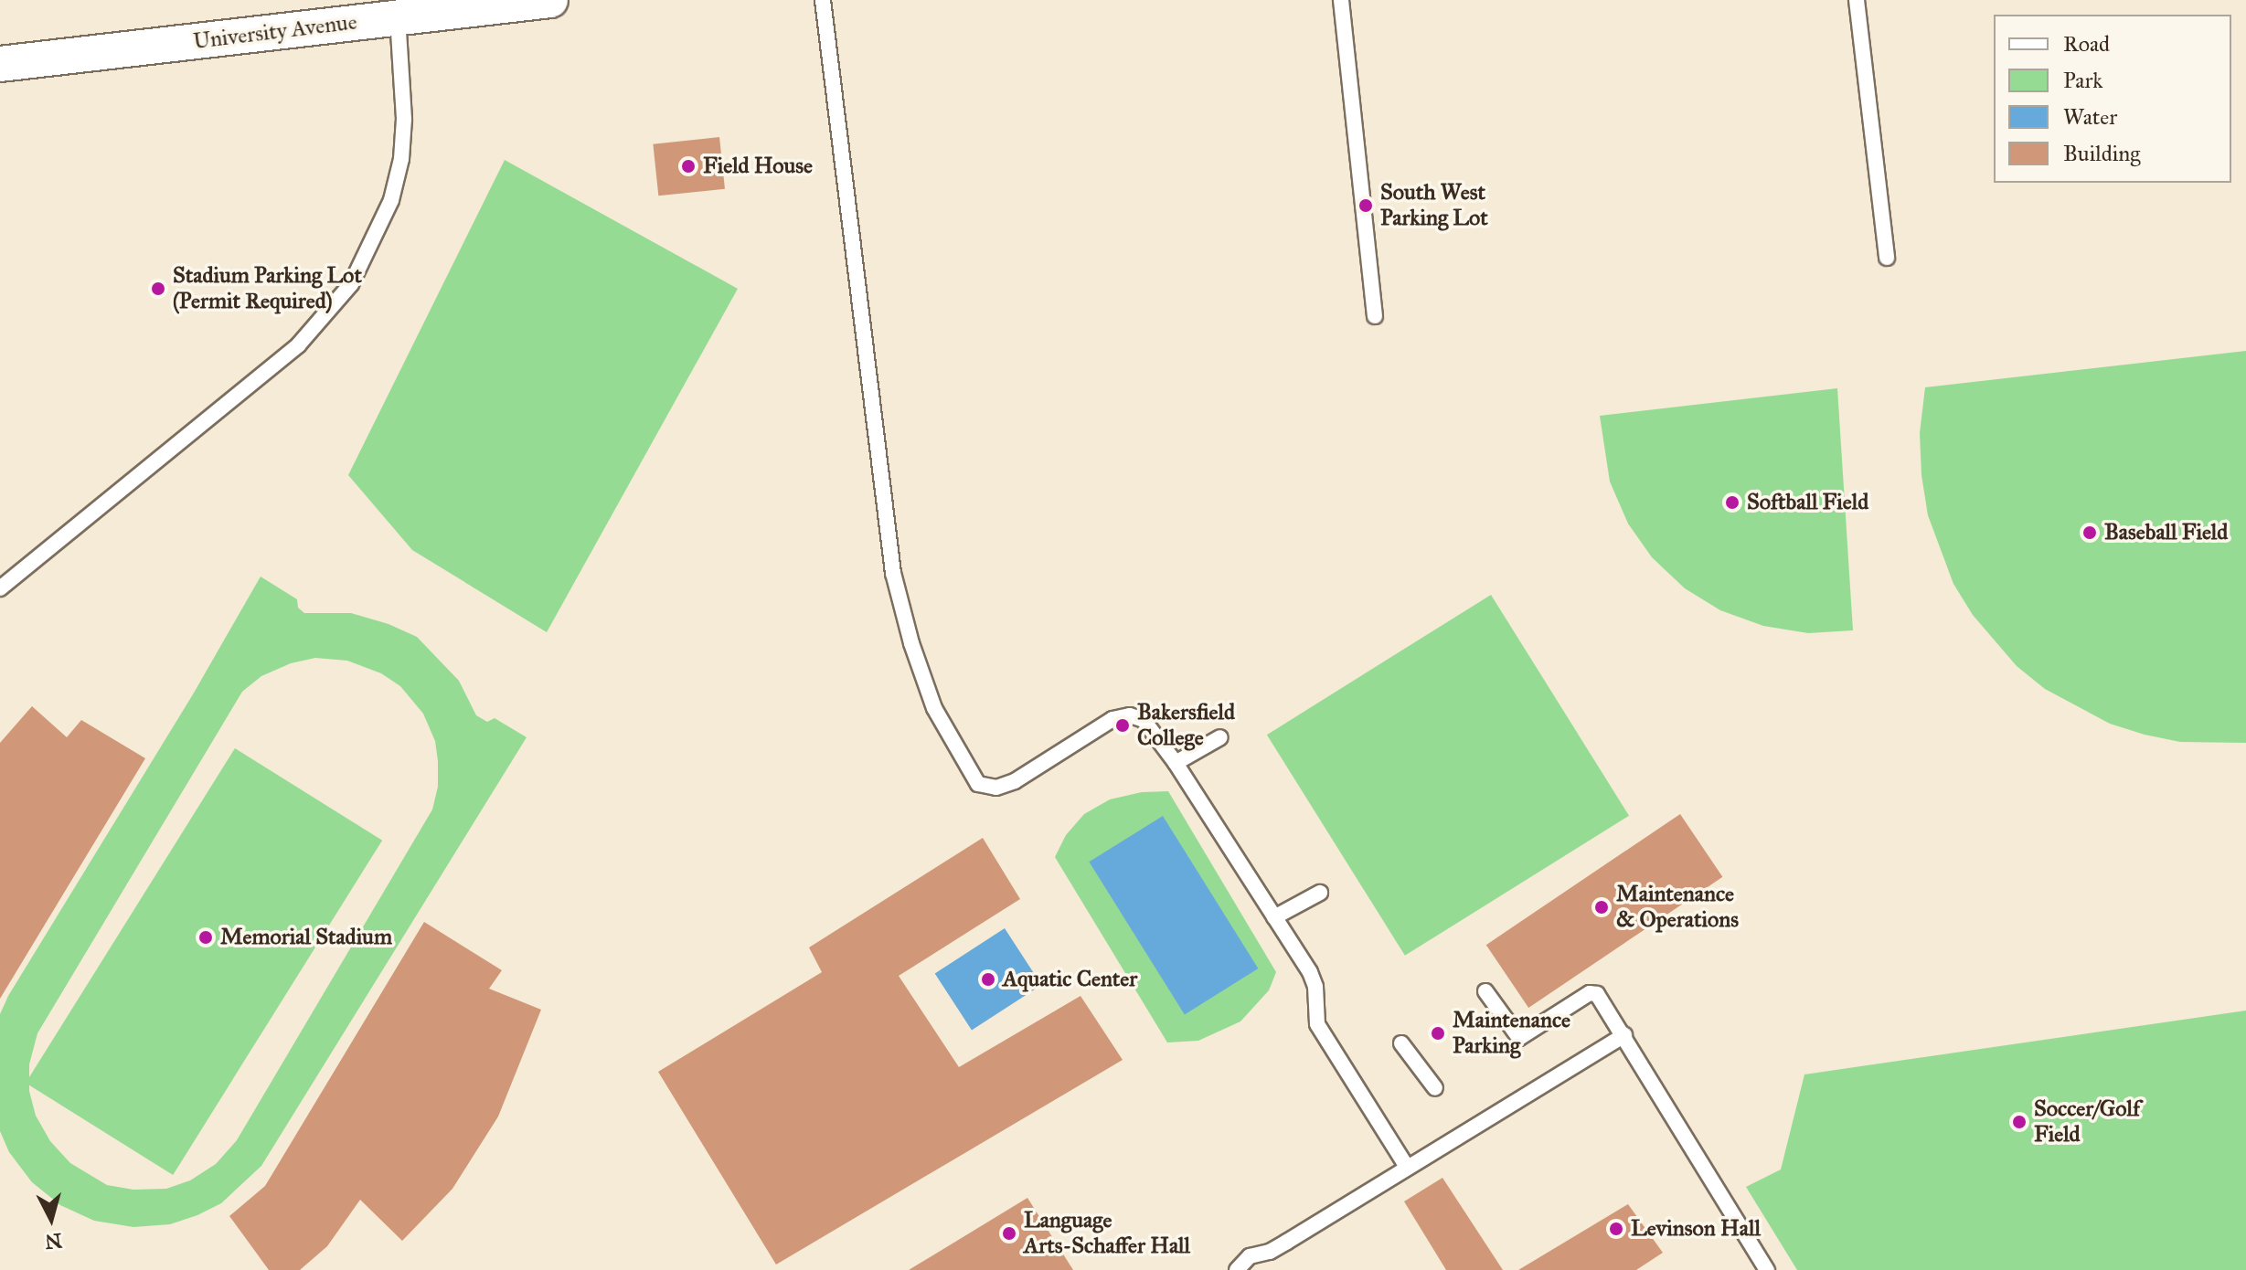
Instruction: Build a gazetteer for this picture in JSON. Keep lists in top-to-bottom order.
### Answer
{
  "streets": {
    "street": ["University Avenue"]
  },
  "places": [
    "Field House",
    "South West Parking Lot",
    "Stadium Parking Lot (Permit Required)",
    "Softball Field",
    "Baseball Field",
    "Bakersfield College",
    "Maintenance & Operations",
    "Memorial Stadium",
    "Aquatic Center",
    "Maintenance Parking",
    "Soccer/Golf Field",
    "Levinson Hall",
    "Language Arts-Schaffer Hall"
  ],
  "legend": [
    "Road",
    "Park",
    "Water",
    "Building"
  ],
  "north": "bottom"
}
